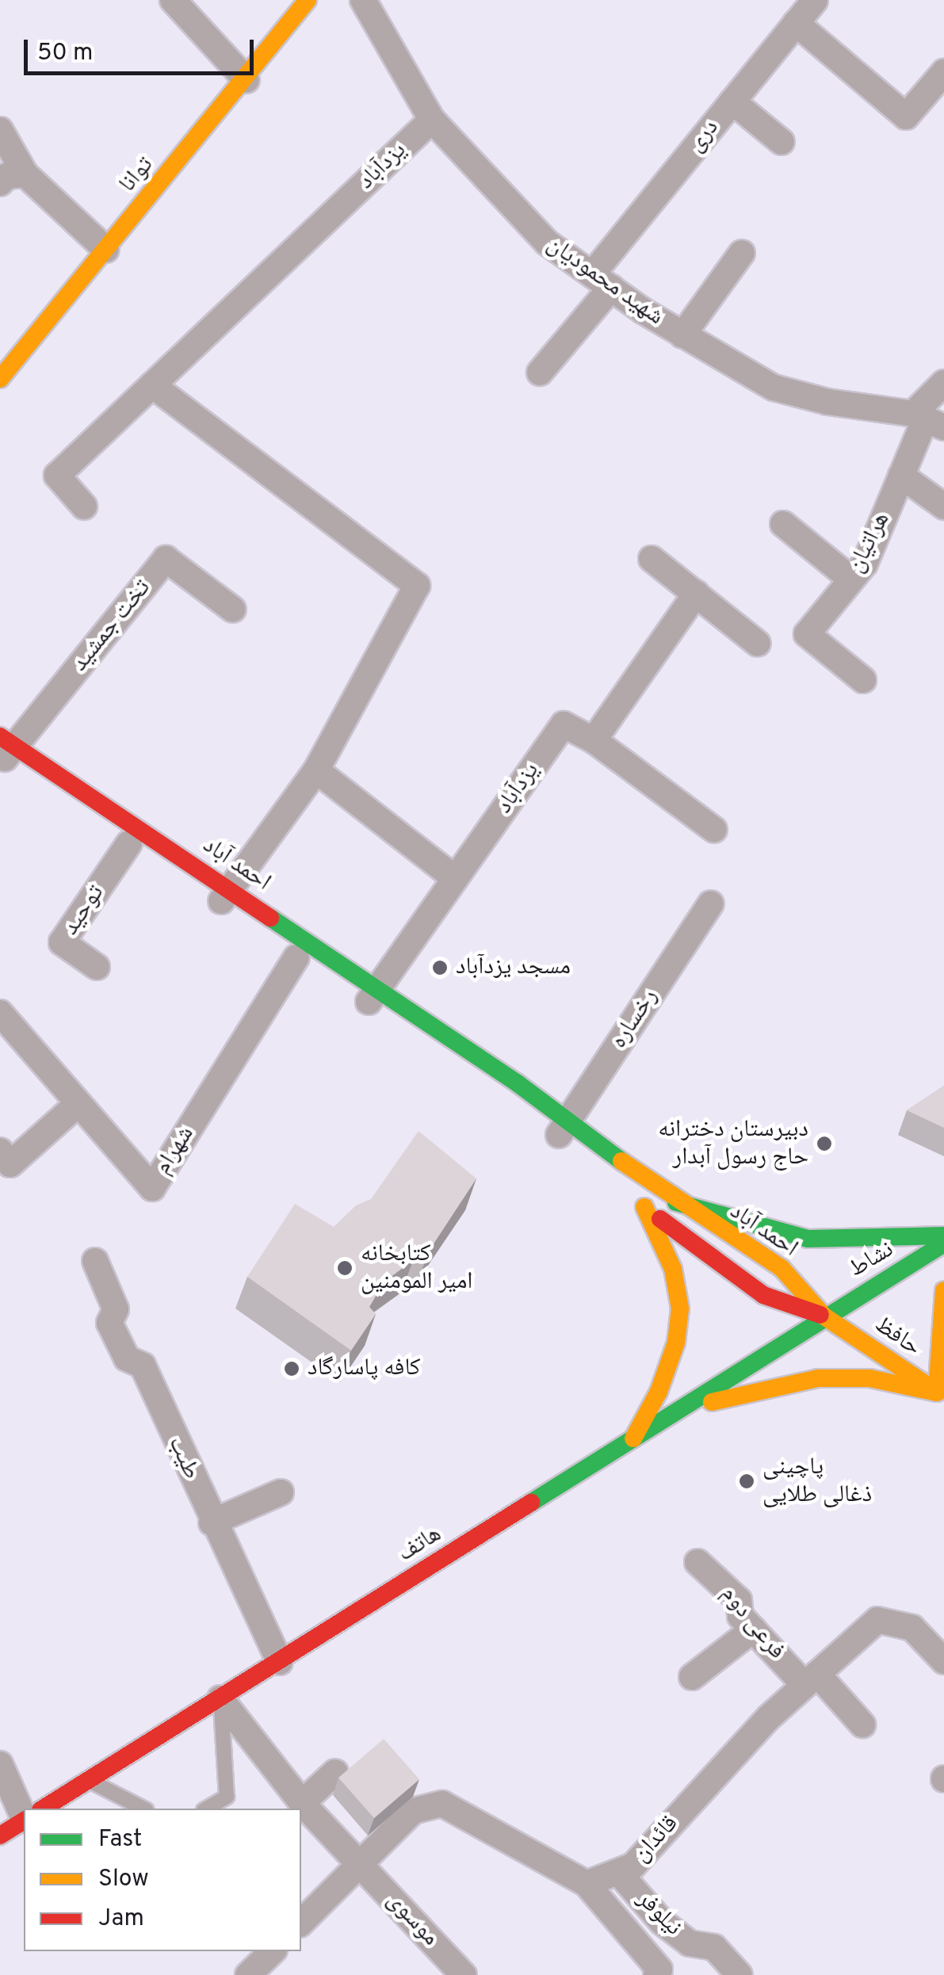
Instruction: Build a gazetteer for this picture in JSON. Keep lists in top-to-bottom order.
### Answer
{
  "streets": {
    "main road": [
      "توانا",
      "احمد آباد",
      "نشاط",
      "حافظ",
      "هاتف"
    ],
    "street": [
      "دری",
      "یزدآباد",
      "شهید محمودیان",
      "هراتیان",
      "تخت جمشید",
      "توحید",
      "رخساره",
      "شهرام",
      "طیب",
      "فرعی دوم",
      "قائدان",
      "نیلوفر",
      "موسوی"
    ]
  },
  "crossings": [
    ["دری", "شهید محمودیان"],
    ["یزدآباد", "شهید محمودیان"],
    ["یزدآباد", "احمد آباد"],
    ["شهید محمودیان", "هراتیان"],
    ["تخت جمشید", "احمد آباد"],
    ["احمد آباد", "توحید"],
    ["احمد آباد", "رخساره"],
    ["احمد آباد", "شهرام"],
    ["احمد آباد", "نشاط"],
    ["احمد آباد", "حافظ"],
    ["احمد آباد", "هاتف"],
    ["نشاط", "حافظ"],
    ["نشاط", "هاتف"],
    ["حافظ", "هاتف"],
    ["طیب", "هاتف"],
    ["فرعی دوم", "قائدان"],
    ["قائدان", "نیلوفر"]
  ],
  "places": [
    "مسجد یزدآباد",
    "دبیرستان دخترانه حاج رسول آبدار",
    "کتابخانه امیر المومنین",
    "کافه پاسارگاد",
    "پاچینی ذغالی طلایی"
  ],
  "legend": ["Fast", "Slow", "Jam"],
  "scale_bar": "50 m"
}
